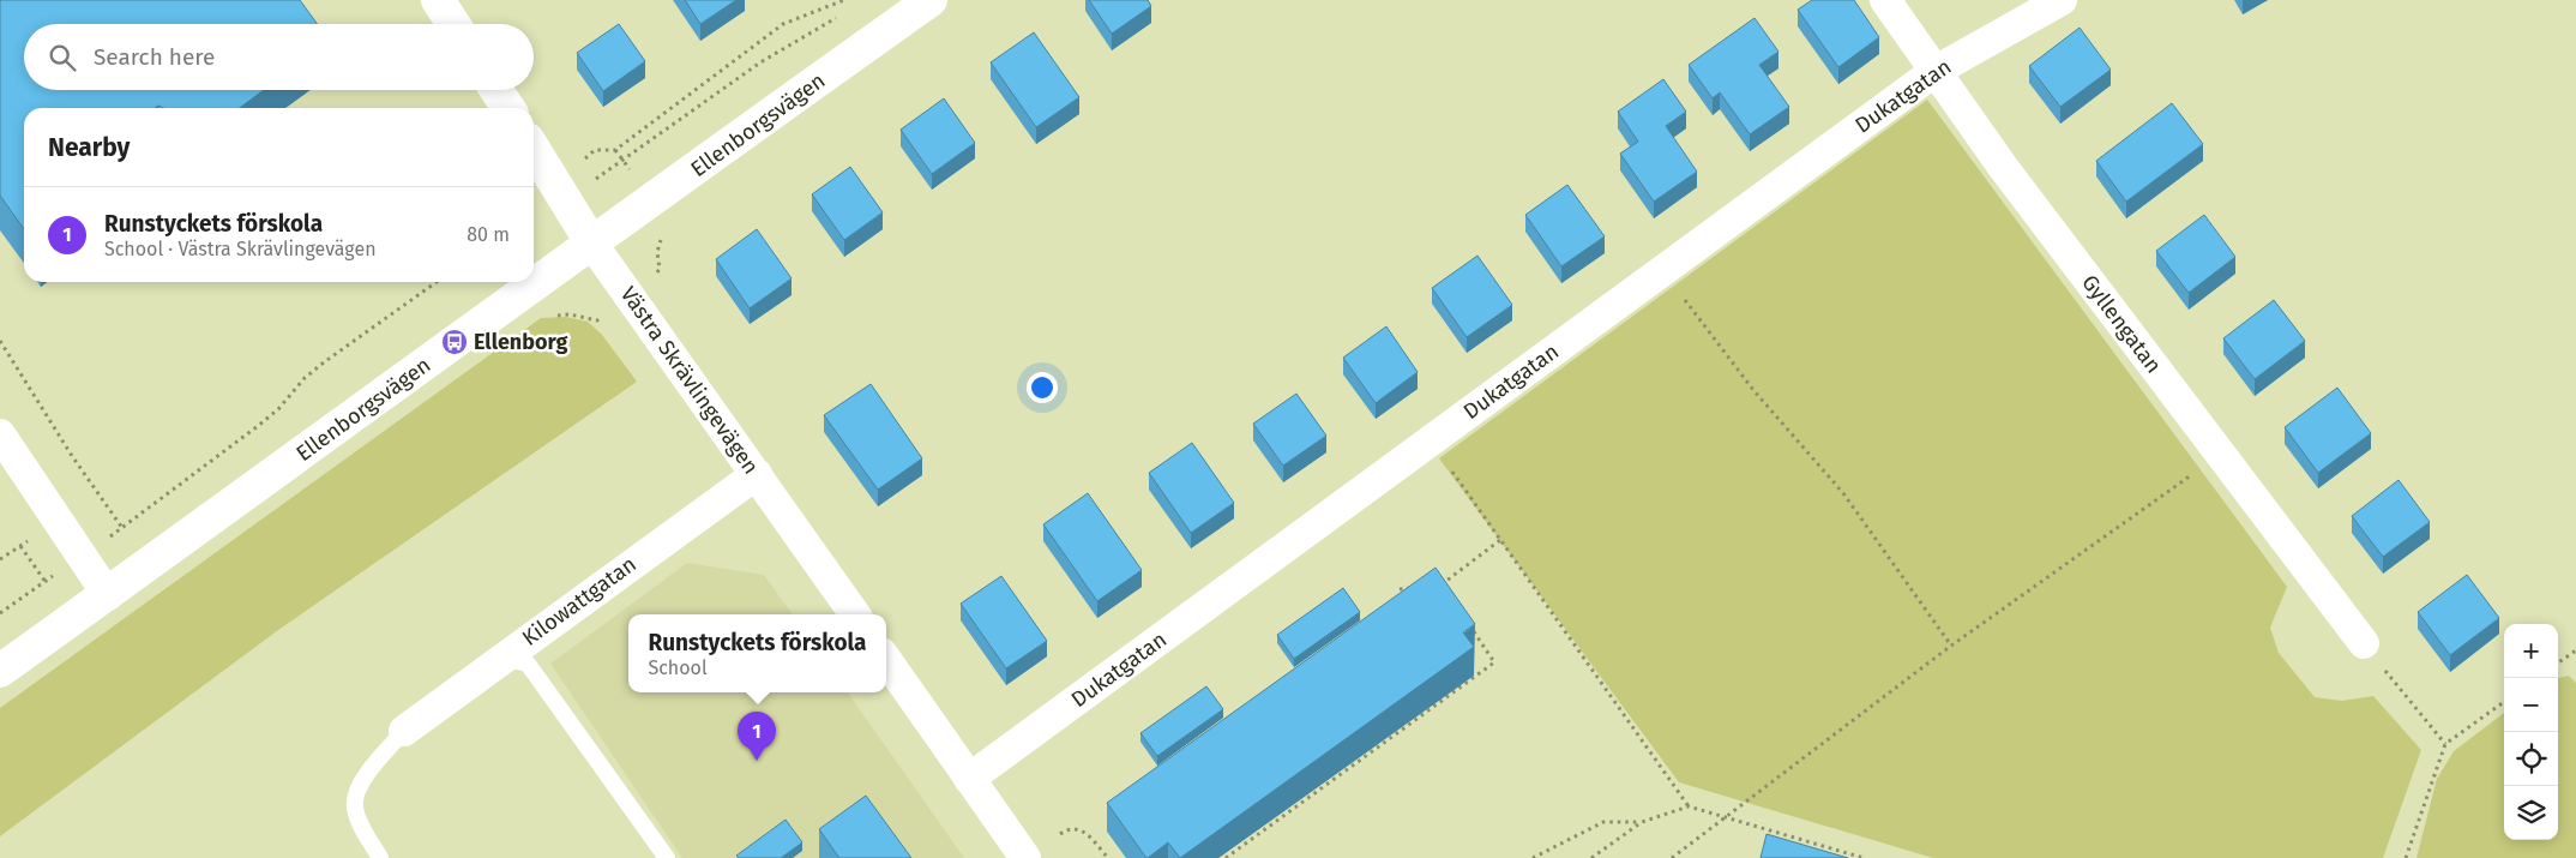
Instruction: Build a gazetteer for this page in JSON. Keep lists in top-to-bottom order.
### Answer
{
  "streets": {
    "street": [
      "Dukatgatan",
      "Ellenborgsvägen",
      "Gyllengatan",
      "Västra Skrävlingevägen",
      "Kilowattgatan"
    ]
  },
  "crossings": [
    ["Dukatgatan", "Gyllengatan"],
    ["Ellenborgsvägen", "Västra Skrävlingevägen"],
    ["Västra Skrävlingevägen", "Kilowattgatan"]
  ],
  "places": {
    "bus stop": ["Ellenborg"]
  },
  "page": {
    "search": "Search here",
    "heading": "Nearby",
    "list": [
      {
        "mark": "1",
        "name": "Runstyckets förskola",
        "note": "School · Västra Skrävlingevägen",
        "value": "80 m"
      }
    ],
    "popup": ["Runstyckets förskola", "School"],
    "map_buttons": ["+", "−"],
    "pins": "1"
  }
}
